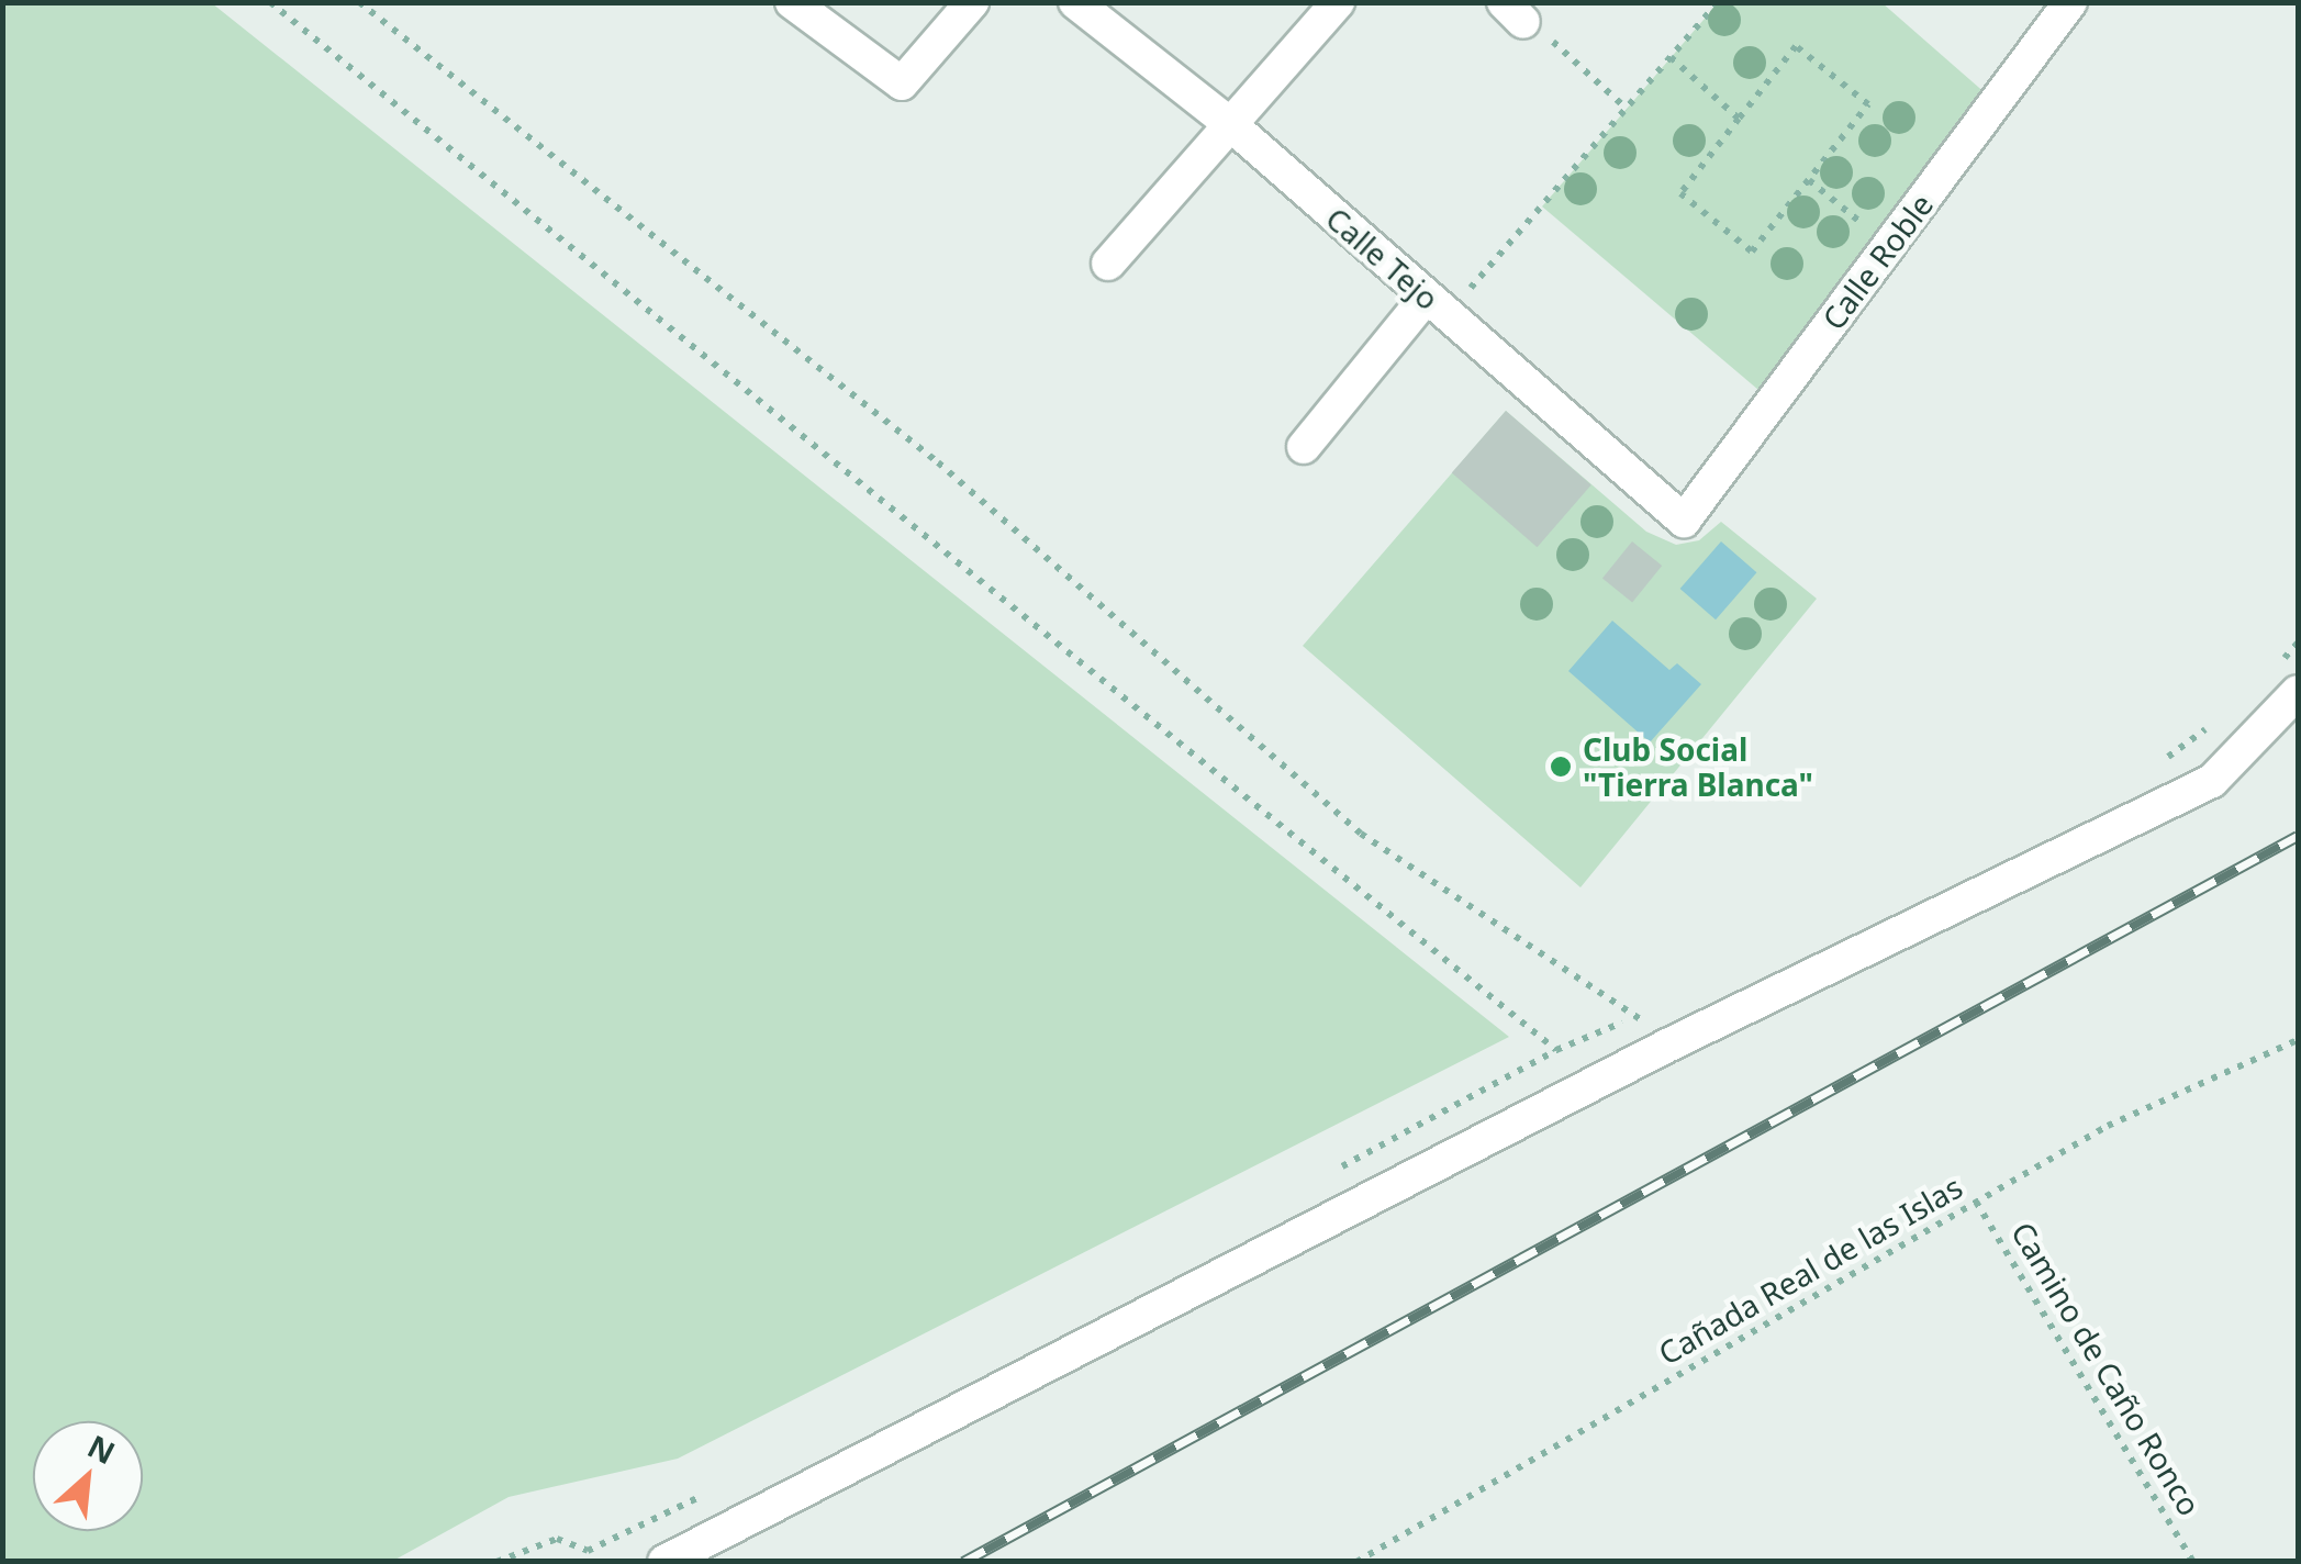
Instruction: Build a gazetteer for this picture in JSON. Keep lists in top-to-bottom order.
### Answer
{
  "streets": {
    "street": ["Calle Tejo", "Calle Roble"],
    "path": ["Cañada Real de las Islas", "Camino de Caño Ronco"]
  },
  "crossings": [
    ["Calle Tejo", "Calle Roble"],
    ["Cañada Real de las Islas", "Camino de Caño Ronco"]
  ],
  "places": ["Club Social \"Tierra Blanca\""],
  "north": "top right"
}
